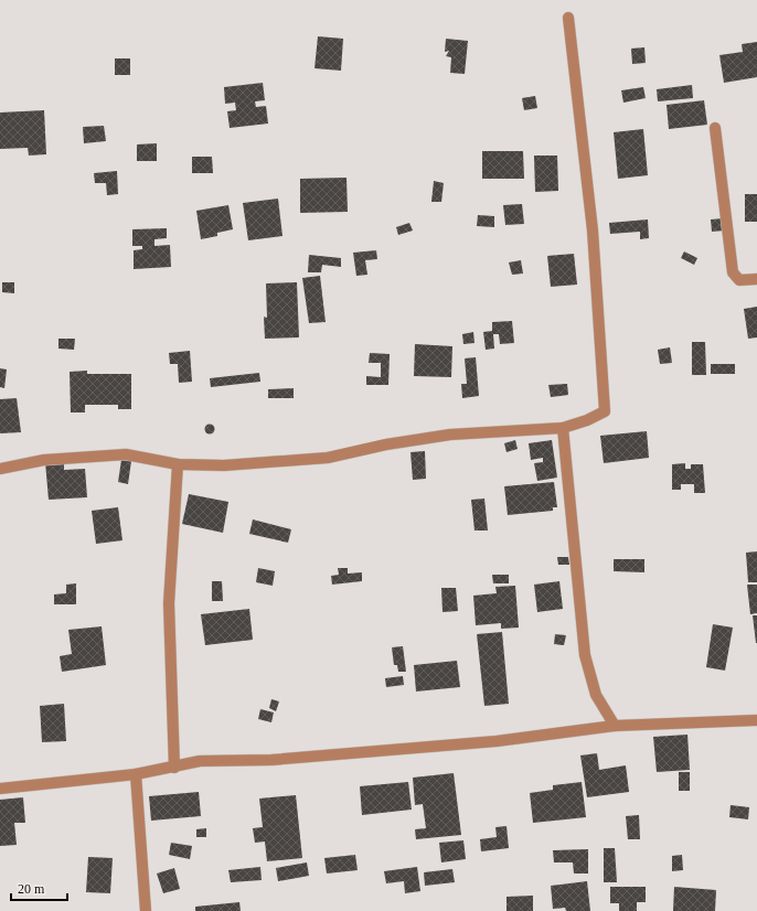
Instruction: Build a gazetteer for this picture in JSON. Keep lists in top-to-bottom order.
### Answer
{
  "scale_bar": "20 m"
}
